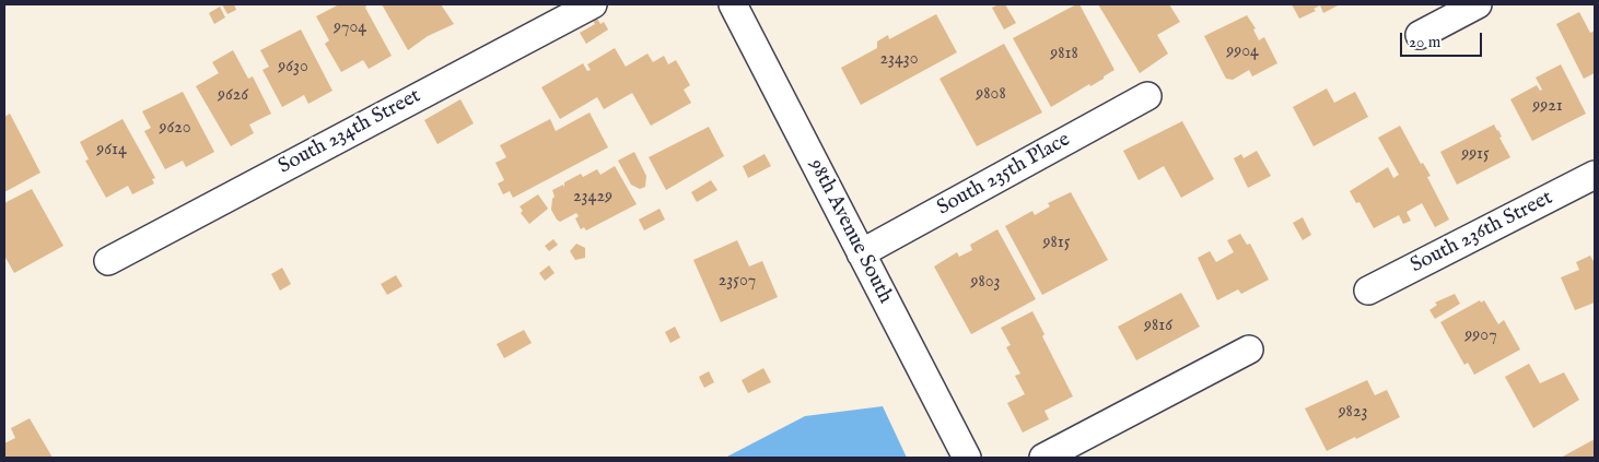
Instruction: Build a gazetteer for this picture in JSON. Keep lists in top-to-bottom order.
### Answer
{
  "streets": {
    "street": [
      "South 234th Street",
      "South 235th Place",
      "98th Avenue South",
      "South 236th Street"
    ]
  },
  "crossings": [
    ["South 235th Place", "98th Avenue South"]
  ],
  "house_numbers": [
    "9704",
    "9904",
    "9818",
    "23430",
    "9630",
    "9808",
    "9626",
    "9921",
    "9620",
    "9614",
    "9915",
    "23429",
    "9815",
    "23507",
    "9803",
    "9816",
    "9907",
    "9823"
  ],
  "scale_bar": "20 m"
}
